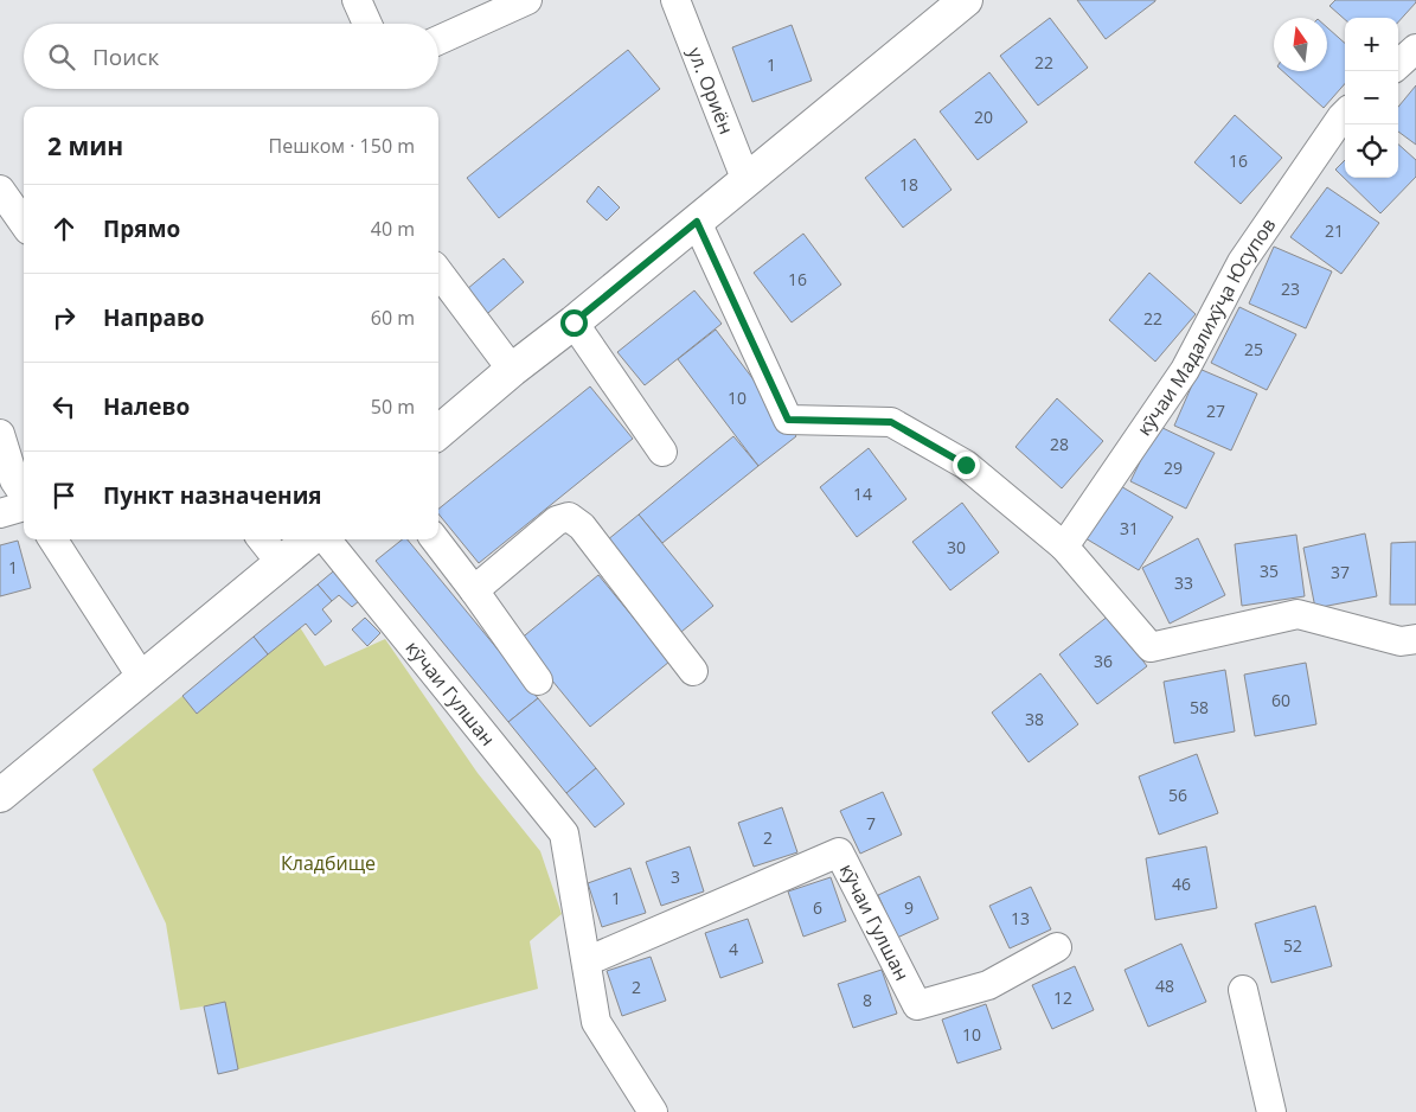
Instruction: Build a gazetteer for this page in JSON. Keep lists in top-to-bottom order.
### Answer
{
  "streets": {
    "street": ["ул. Ориён", "кӯчаи Мадалихӯҷа Юсупов", "кӯчаи Гулшан"]
  },
  "parks": ["Кладбище"],
  "house_numbers": [
    "22",
    "1",
    "20",
    "16",
    "18",
    "21",
    "16",
    "23",
    "22",
    "25",
    "10",
    "27",
    "28",
    "29",
    "14",
    "31",
    "30",
    "1",
    "35",
    "37",
    "33",
    "36",
    "60",
    "58",
    "38",
    "56",
    "7",
    "2",
    "3",
    "46",
    "1",
    "6",
    "9",
    "13",
    "52",
    "4",
    "48",
    "2",
    "12",
    "8",
    "10"
  ],
  "north": "top",
  "page": {
    "map_buttons": ["+", "−"],
    "search": "Поиск",
    "heading": ["2 мин", "Пешком · 150 m"],
    "list": [
      ["Прямо", "40 m"],
      ["Направо", "60 m"],
      ["Налево", "50 m"],
      "Пункт назначения"
    ]
  }
}
